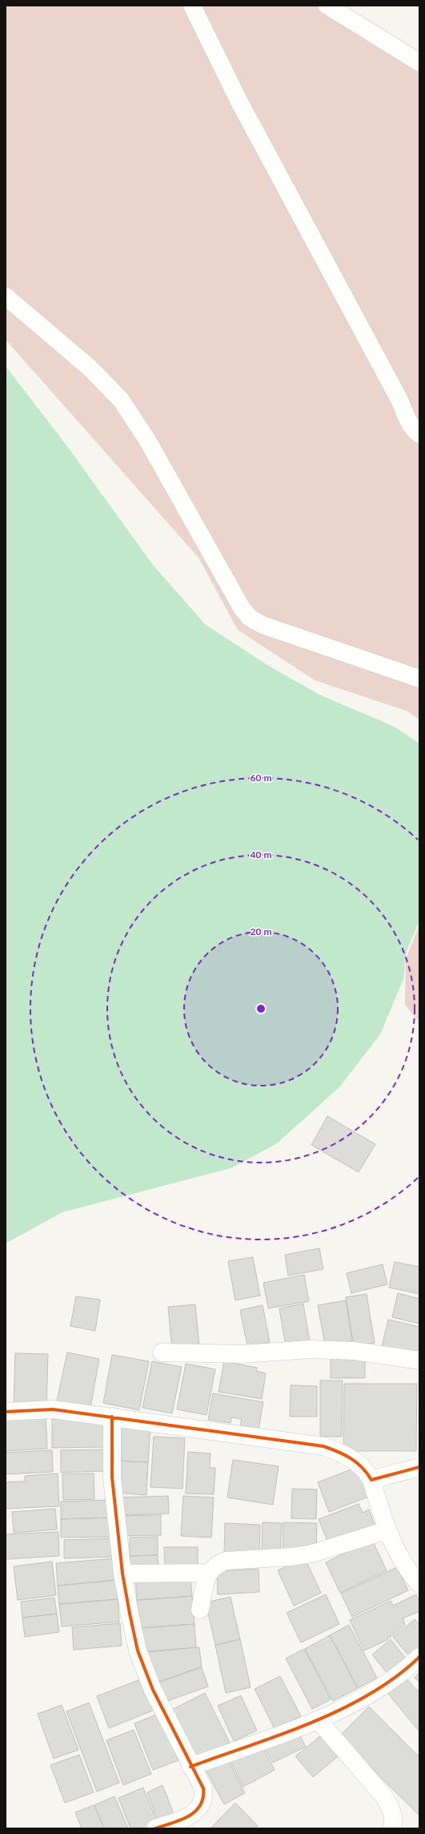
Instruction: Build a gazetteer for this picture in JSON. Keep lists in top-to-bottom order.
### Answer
{
  "rings": ["60 m", "40 m", "20 m"]
}
